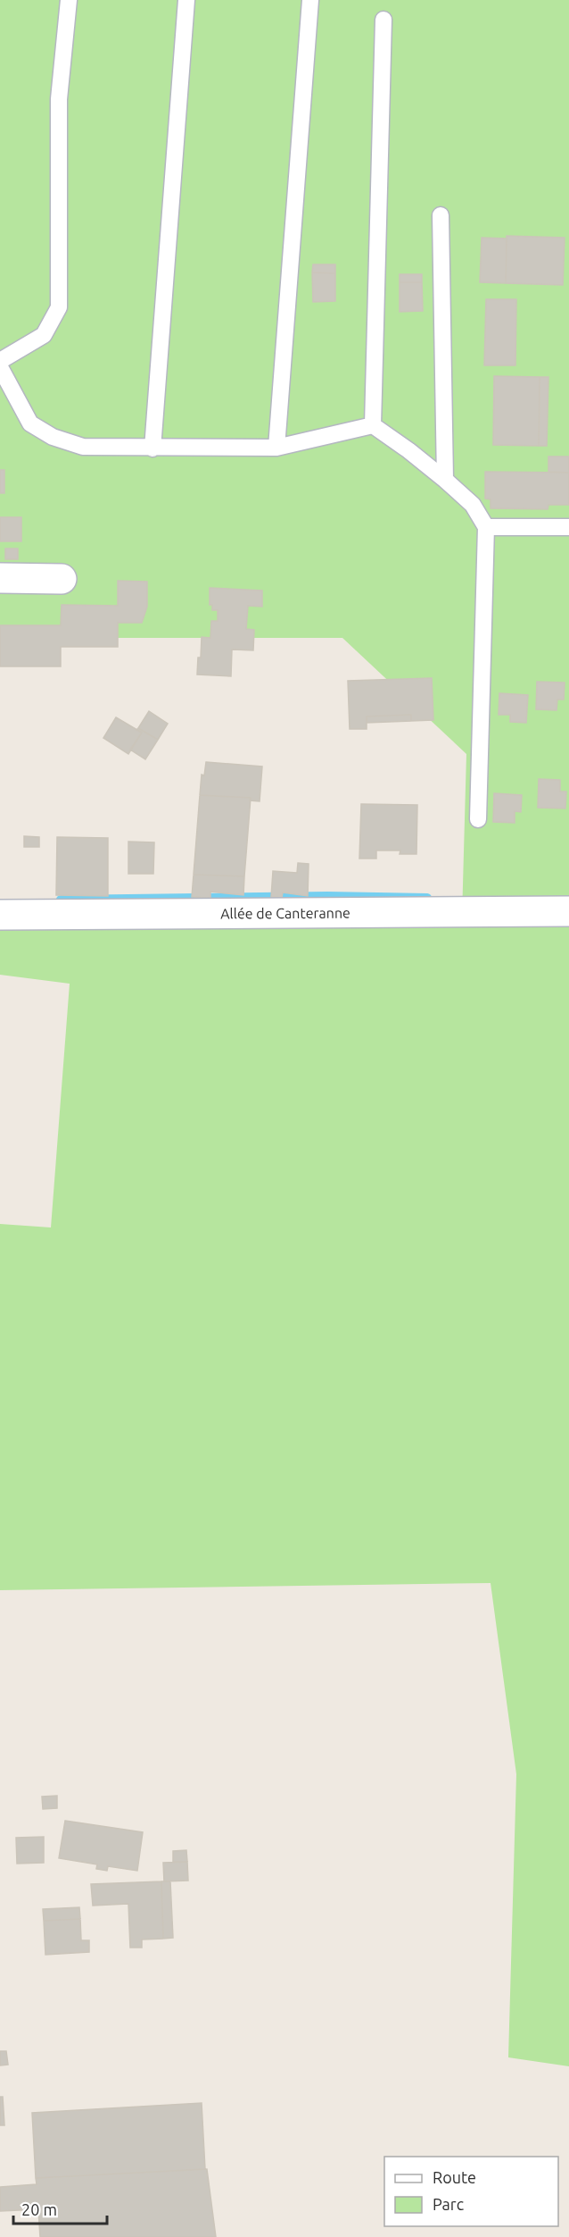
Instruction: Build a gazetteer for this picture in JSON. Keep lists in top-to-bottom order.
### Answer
{
  "streets": {
    "street": ["Allée de Canteranne"]
  },
  "legend": ["Route", "Parc"],
  "scale_bar": "20 m"
}
